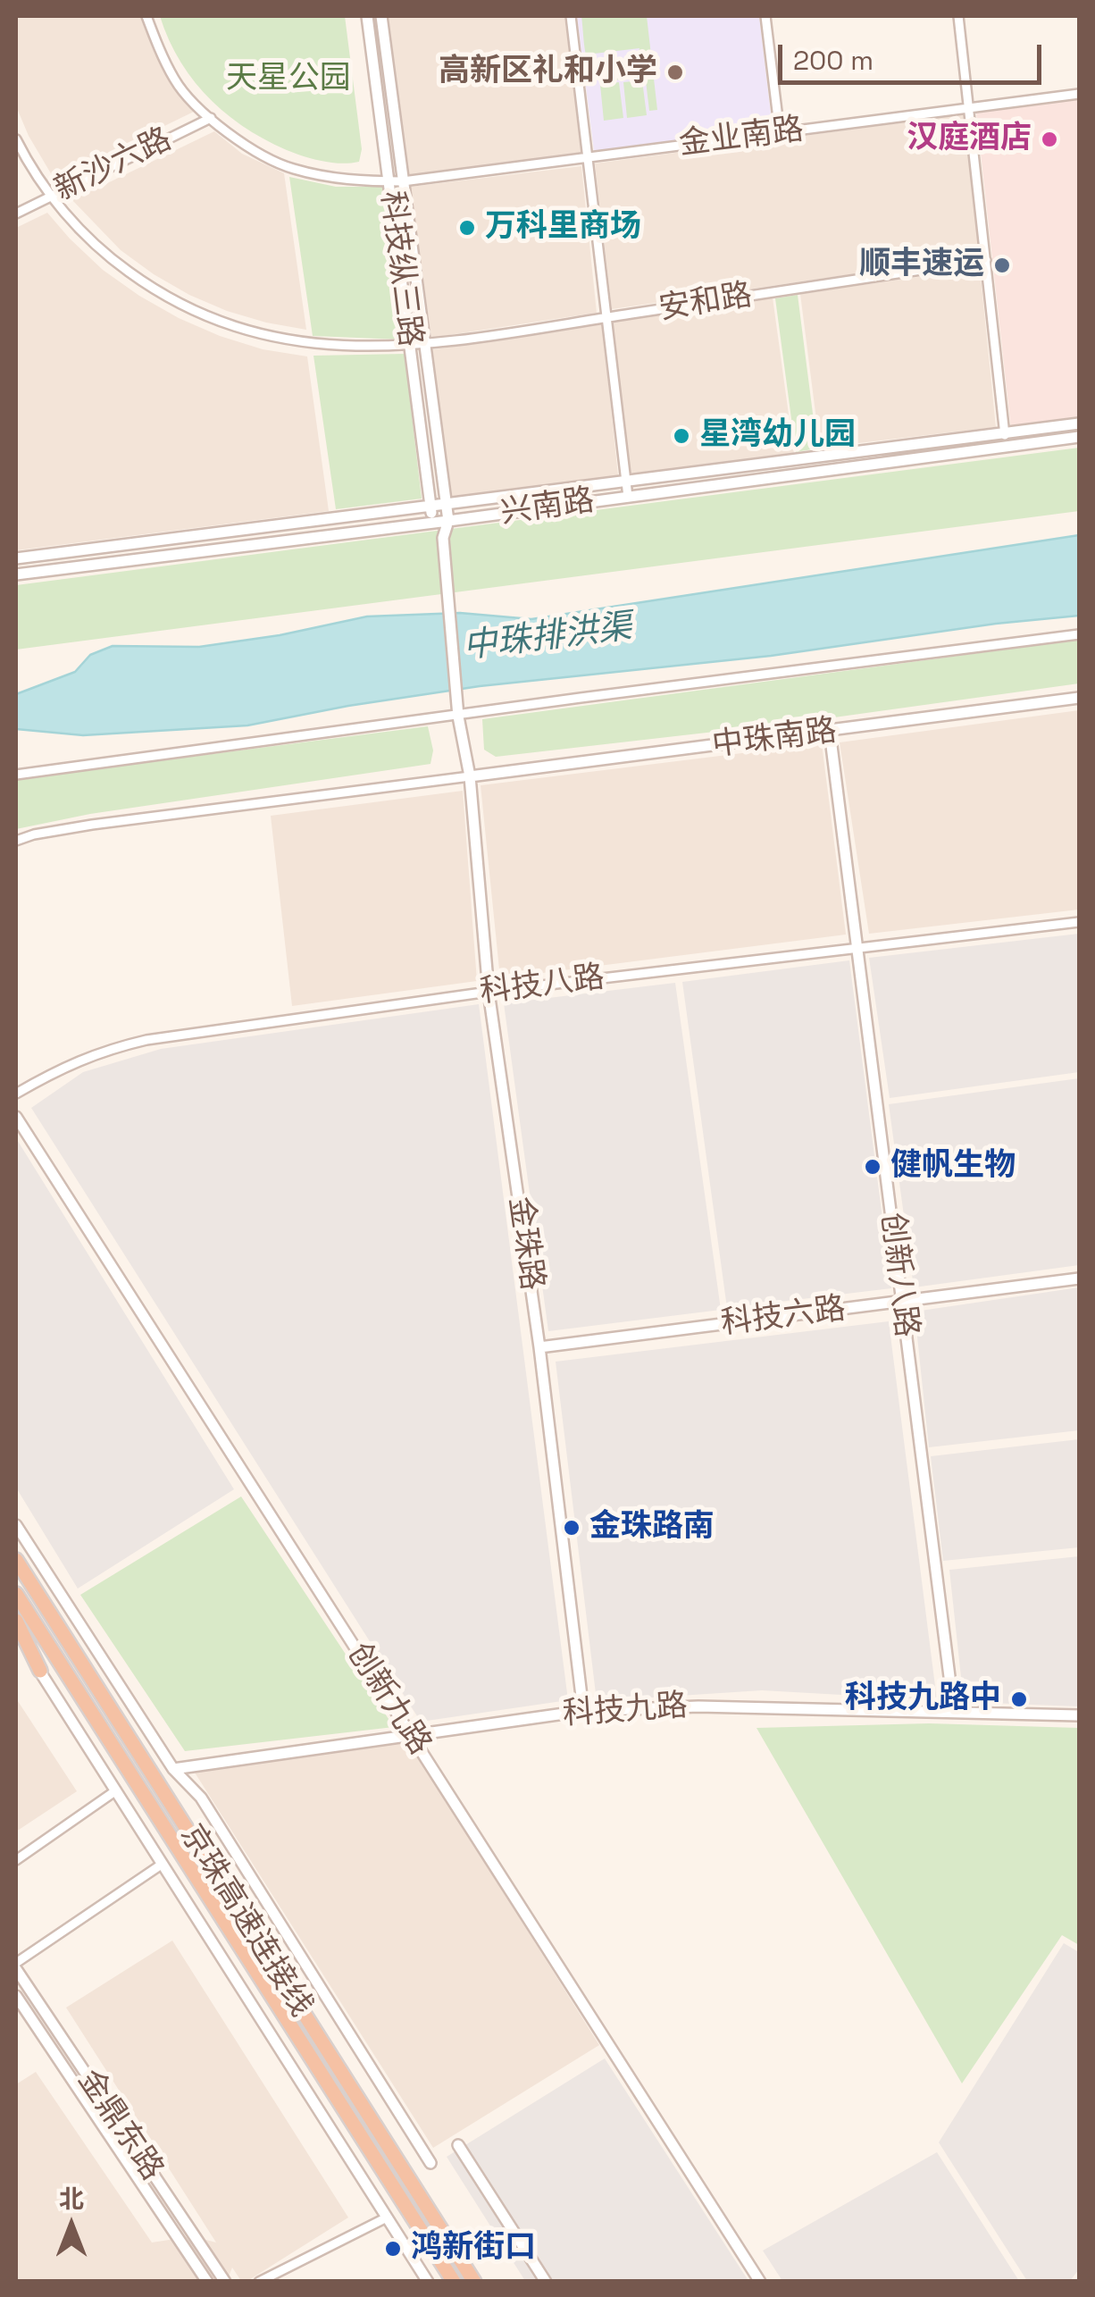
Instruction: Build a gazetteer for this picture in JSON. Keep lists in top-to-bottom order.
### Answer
{
  "streets": {
    "highway": ["京珠高速连接线"],
    "street": [
      "金业南路",
      "新沙六路",
      "科技纵三路",
      "安和路",
      "兴南路",
      "中珠南路",
      "科技八路",
      "金珠路",
      "创新八路",
      "科技六路",
      "创新九路",
      "科技九路",
      "金鼎东路"
    ]
  },
  "crossings": [
    ["金业南路", "新沙六路"],
    ["金业南路", "科技纵三路"],
    ["新沙六路", "安和路"],
    ["科技纵三路", "安和路"],
    ["科技纵三路", "兴南路"],
    ["中珠南路", "金珠路"],
    ["中珠南路", "创新八路"],
    ["科技八路", "金珠路"],
    ["科技八路", "创新八路"],
    ["金珠路", "科技六路"],
    ["金珠路", "科技九路"],
    ["创新八路", "科技六路"],
    ["创新八路", "科技九路"],
    ["创新九路", "科技九路"]
  ],
  "water": ["中珠排洪渠"],
  "parks": ["天星公园"],
  "places": [
    "高新区礼和小学",
    "汉庭酒店",
    "万科里商场",
    "顺丰速运",
    "星湾幼儿园",
    "健帆生物",
    "金珠路南",
    "科技九路中",
    "鸿新街口"
  ],
  "scale_bar": "200 m",
  "north": "top"
}
